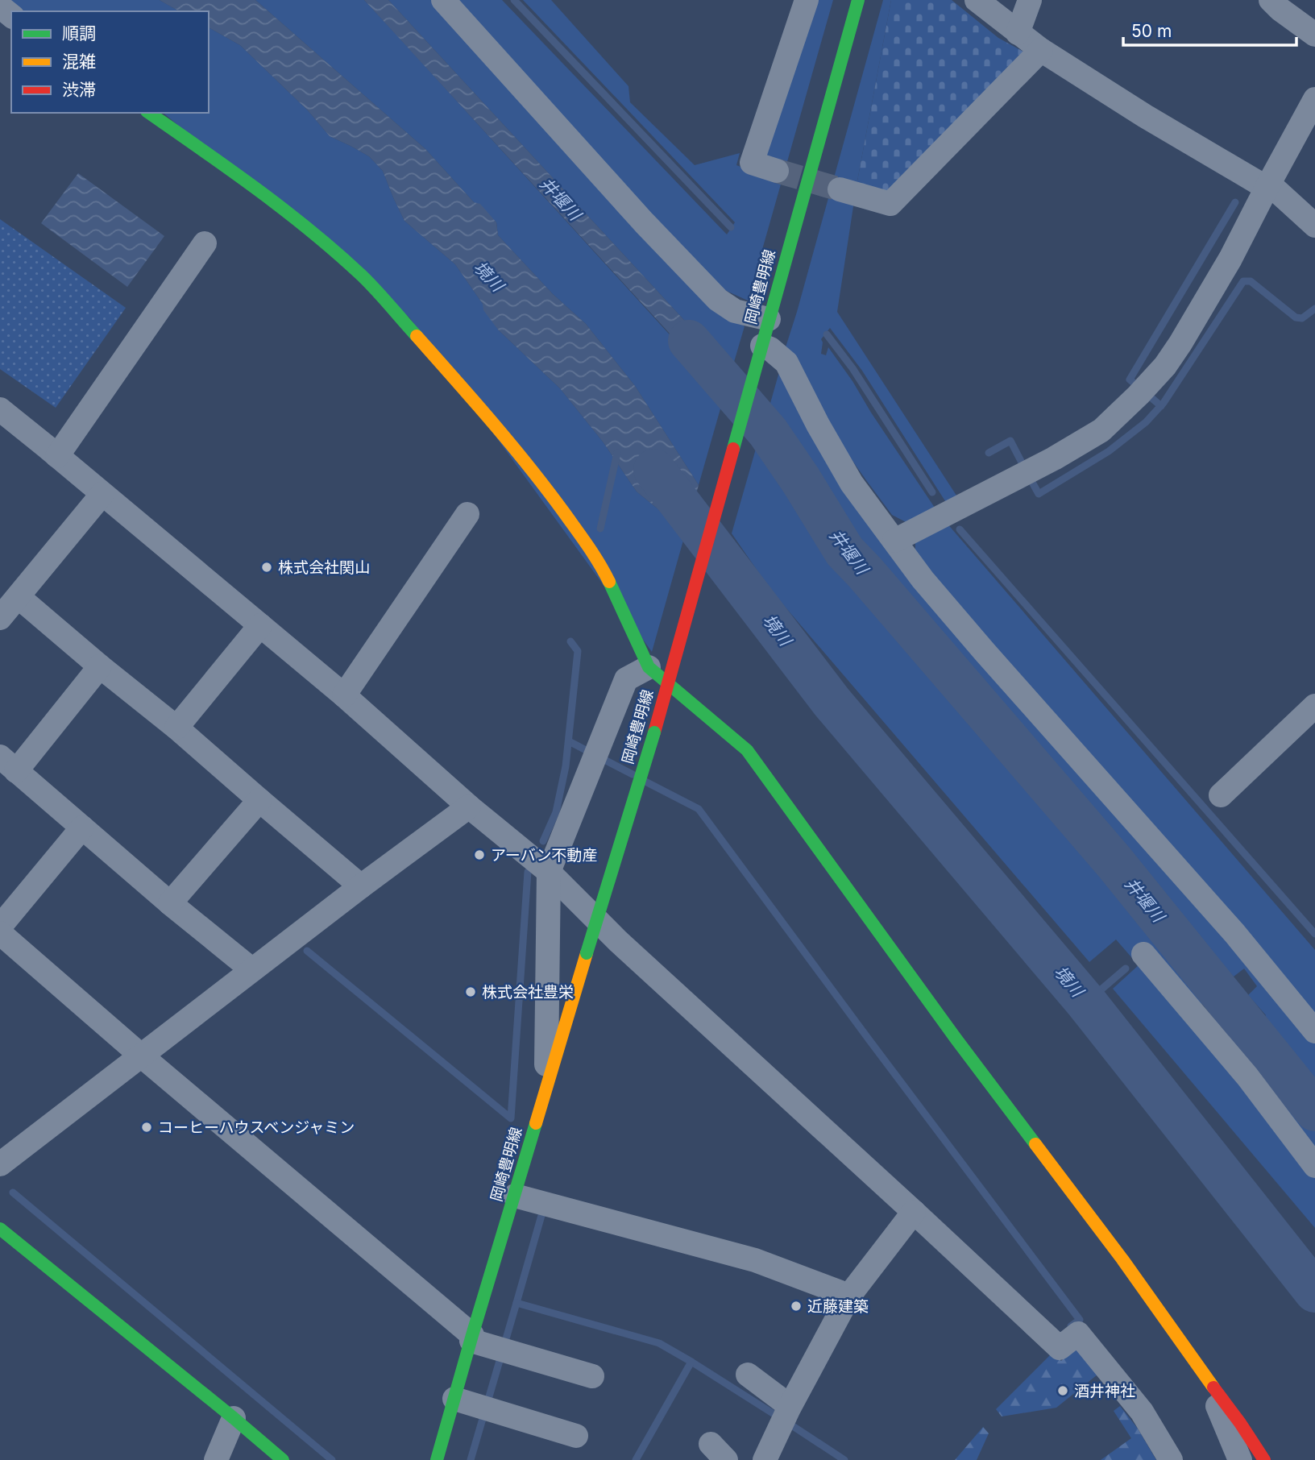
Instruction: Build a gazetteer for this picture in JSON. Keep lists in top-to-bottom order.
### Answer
{
  "streets": {
    "street": ["岡崎豊明線"]
  },
  "water": ["井堰川", "境川"],
  "places": [
    "株式会社関山",
    "アーバン不動産",
    "株式会社豊栄",
    "コーヒーハウスベンジャミン",
    "近藤建築",
    "酒井神社"
  ],
  "legend": ["順調", "混雑", "渋滞"],
  "scale_bar": "50 m"
}
